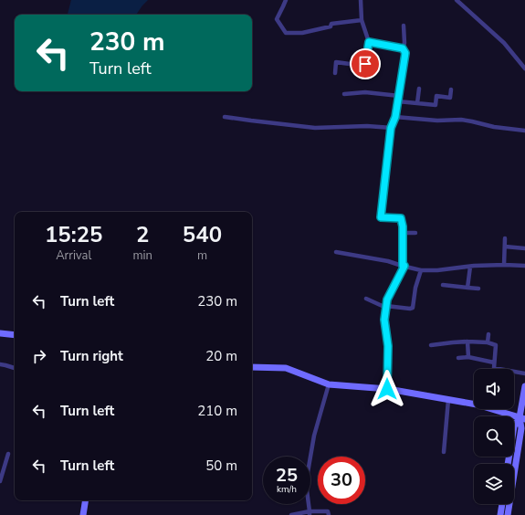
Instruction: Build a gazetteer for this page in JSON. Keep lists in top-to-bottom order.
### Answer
{
  "page": {
    "turn": ["230 m", "Turn left"],
    "eta": [
      "15:25",
      "Arrival",
      "2",
      "min",
      "540",
      "m"
    ],
    "list": [
      {
        "name": "Turn left",
        "value": "230 m"
      },
      {
        "name": "Turn right",
        "value": "20 m"
      },
      {
        "name": "Turn left",
        "value": "210 m"
      },
      {
        "name": "Turn left",
        "value": "50 m"
      }
    ],
    "speed": "25 km/h",
    "limit": "30"
  }
}
